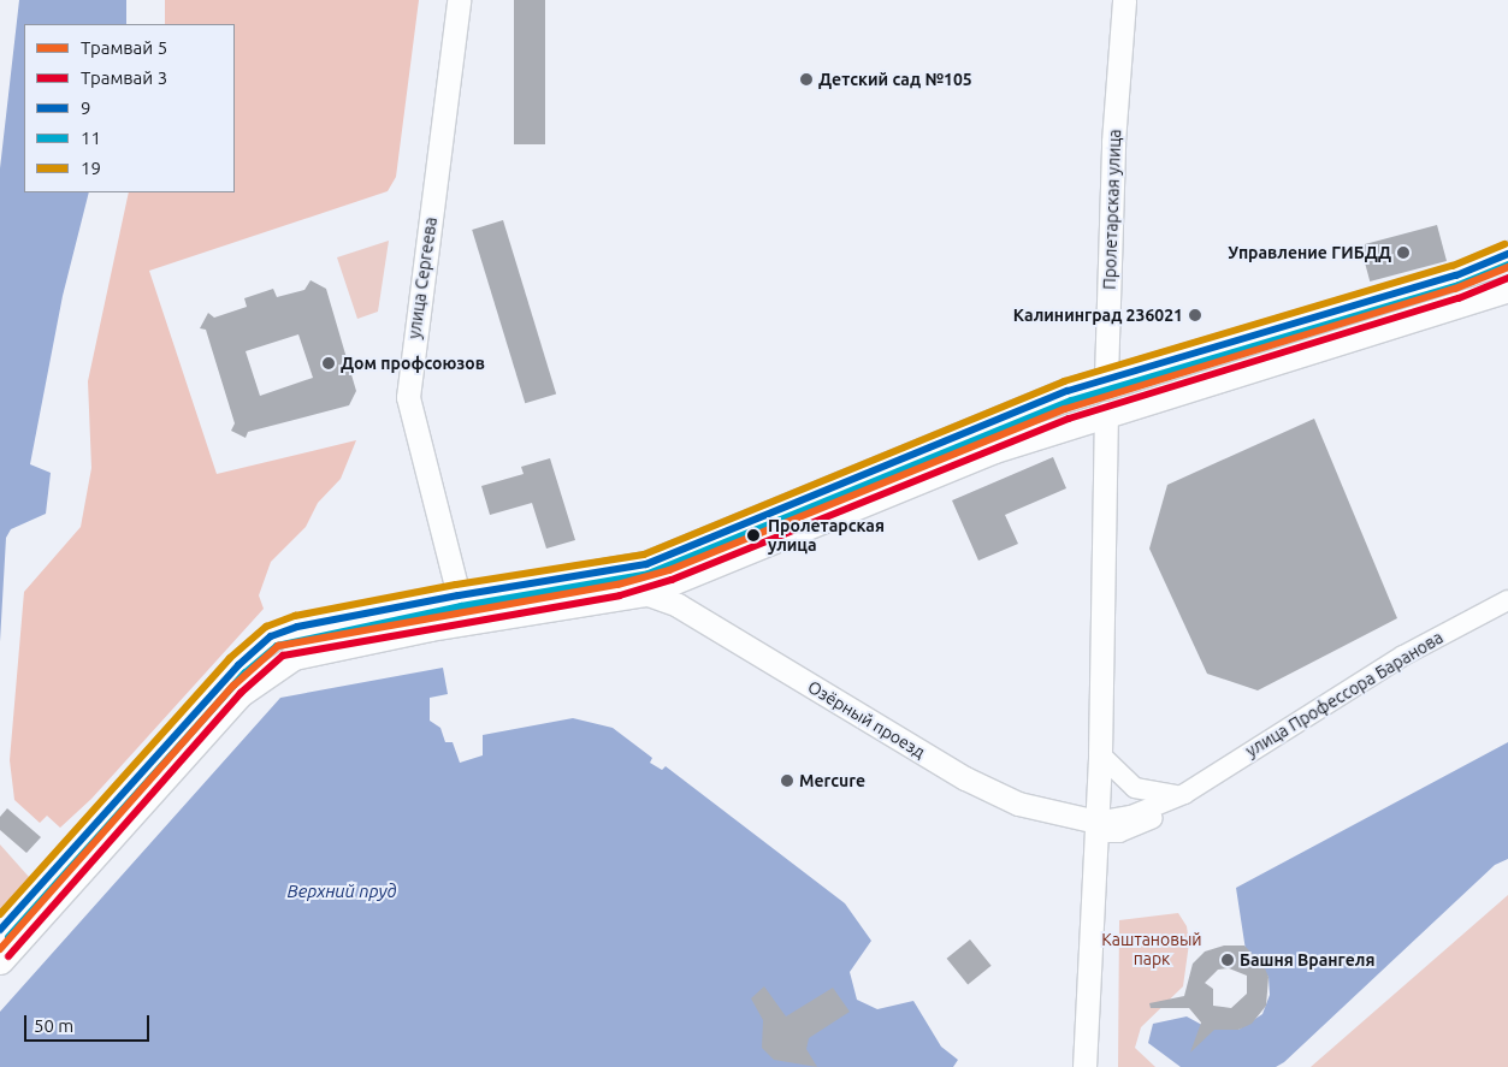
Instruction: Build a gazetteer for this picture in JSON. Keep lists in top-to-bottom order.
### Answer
{
  "streets": {
    "main road": ["Пролетарская улица", "улица Сергеева", "Озёрный проезд"],
    "street": ["улица Профессора Баранова"]
  },
  "crossings": [
    ["Пролетарская улица", "улица Профессора Баранова"],
    ["Пролетарская улица", "Озёрный проезд"],
    ["улица Профессора Баранова", "Озёрный проезд"]
  ],
  "water": ["Верхний пруд"],
  "parks": ["Каштановый парк"],
  "places": [
    "Детский сад №105",
    "Управление ГИБДД",
    "Калининград 236021",
    "Дом профсоюзов",
    "Пролетарская улица",
    "Mercure",
    "Башня Врангеля"
  ],
  "lines": [
    "transit line 19",
    "transit line 9",
    "transit line 11",
    "tram line 5",
    "tram line 3"
  ],
  "legend": [
    "Трамвай 5",
    "Трамвай 3",
    "9",
    "11",
    "19"
  ],
  "scale_bar": "50 m"
}
